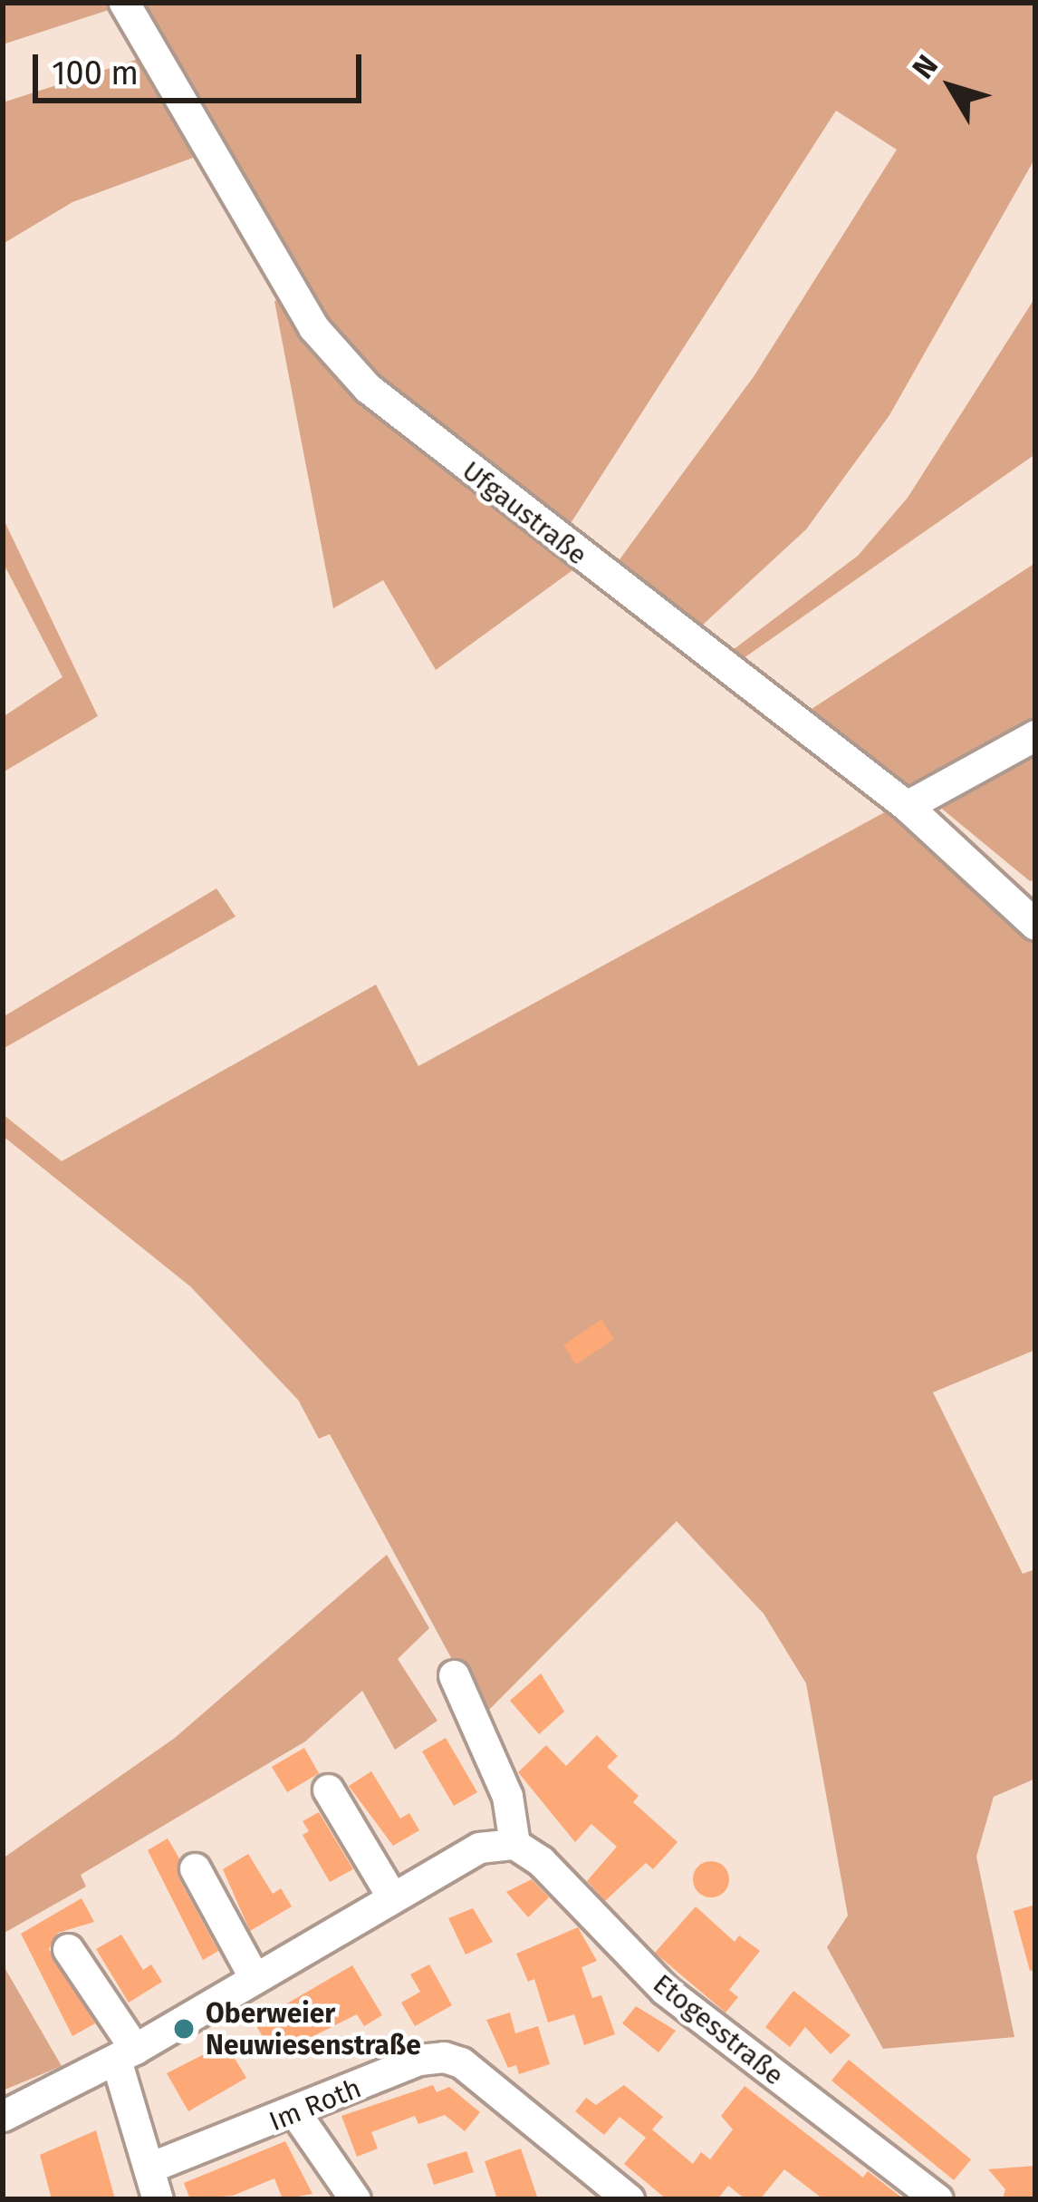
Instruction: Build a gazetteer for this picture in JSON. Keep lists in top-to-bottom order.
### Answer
{
  "streets": {
    "street": ["Ufgaustraße", "Etogesstraße", "Im Roth"]
  },
  "places": ["Oberweier Neuwiesenstraße"],
  "scale_bar": "100 m",
  "north": "top left"
}
